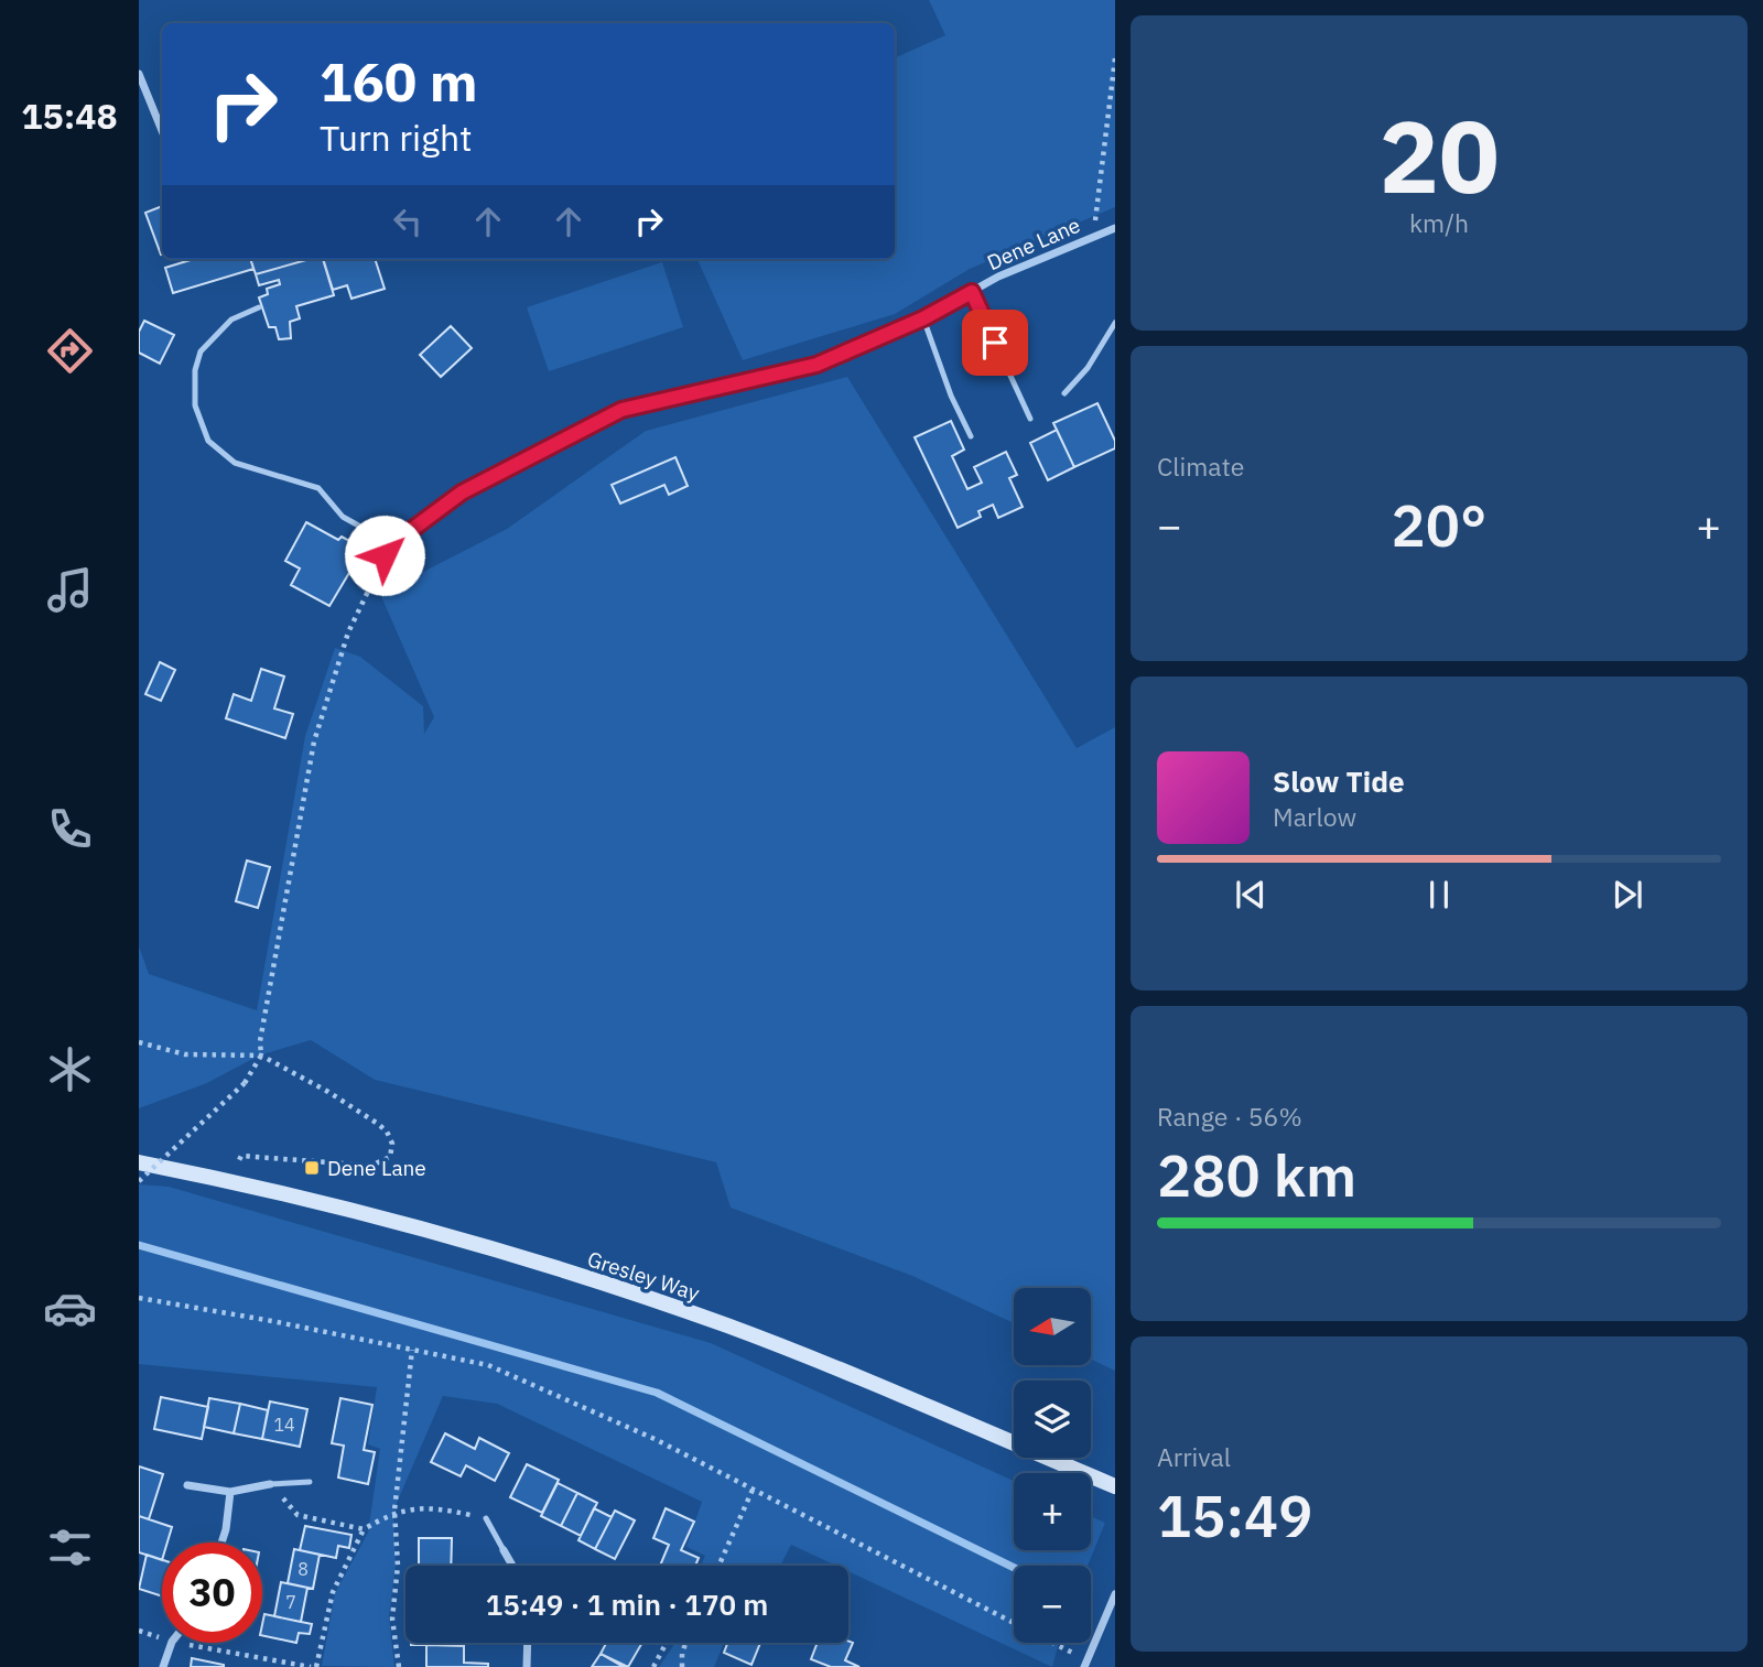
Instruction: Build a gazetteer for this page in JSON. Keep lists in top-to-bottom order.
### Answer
{
  "streets": {
    "street": ["Dene Lane", "Gresley Way"]
  },
  "places": {
    "transit": ["Dene Lane"]
  },
  "house_numbers": ["14", "8", "7"],
  "north": "left",
  "page": {
    "tabs": "15:48",
    "tile": [
      ["20", "km/h"],
      "Climate",
      ["Range · 56%", "280 km"],
      ["Arrival", "15:49"]
    ],
    "turn": ["160 m", "Turn right"],
    "heat": ["−", "20°", "+"],
    "song": ["Slow Tide", "Marlow"],
    "map_buttons": ["+", "−"],
    "limit": "30",
    "trip": "15:49 · 1 min · 170 m"
  }
}
